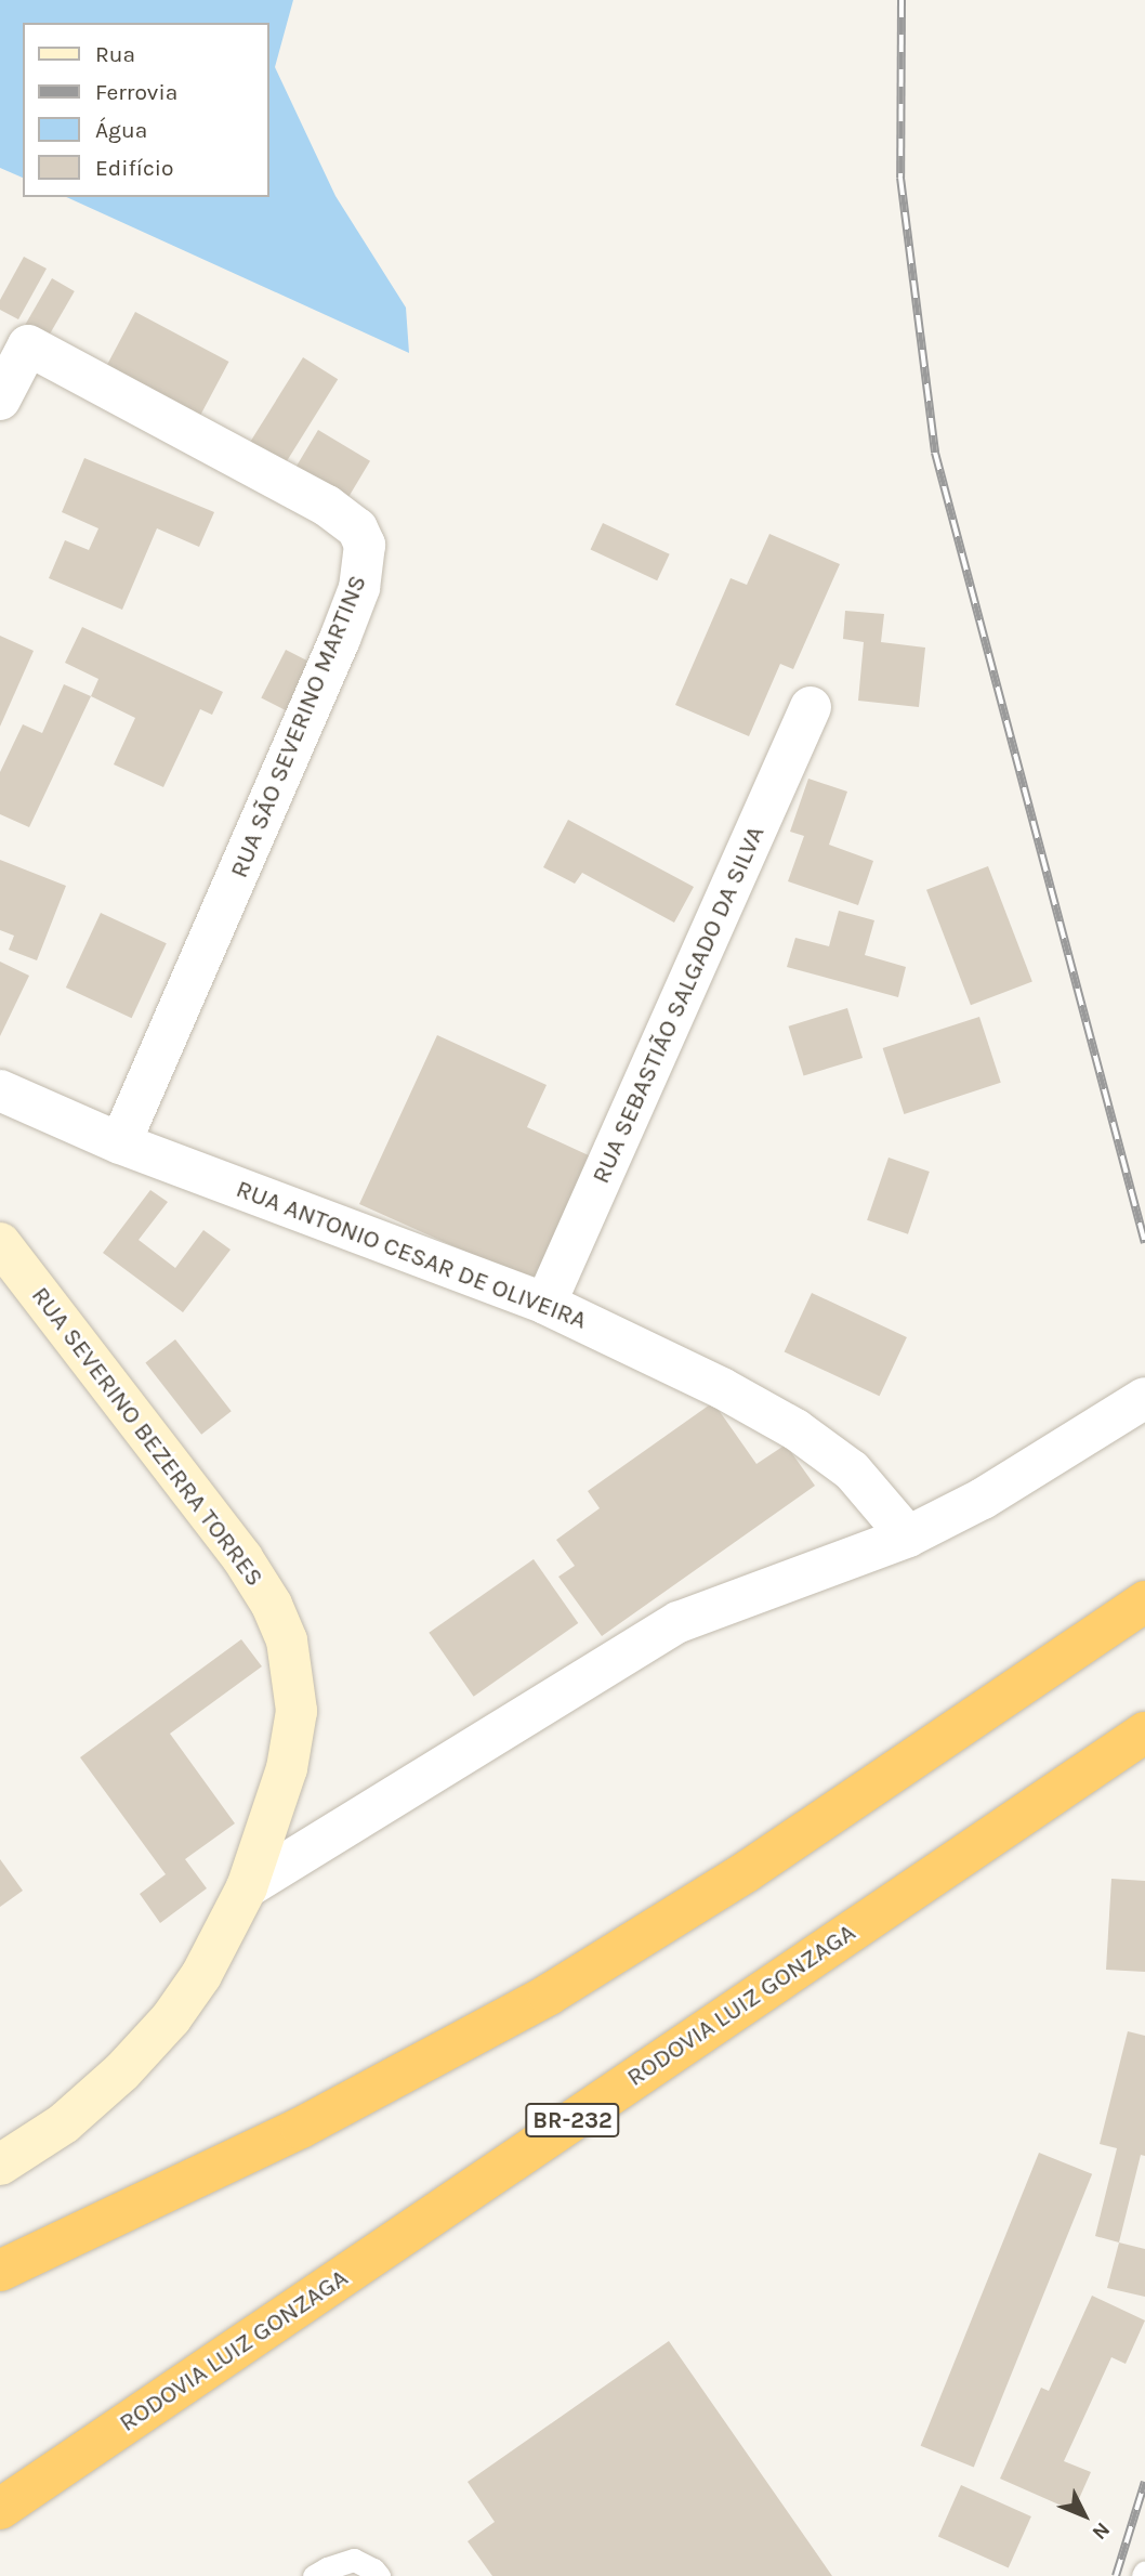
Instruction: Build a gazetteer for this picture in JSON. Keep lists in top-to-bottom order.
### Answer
{
  "streets": {
    "highway": ["RODOVIA LUIZ GONZAGA", "BR-232"],
    "main road": ["RUA SEVERINO BEZERRA TORRES"],
    "street": ["RUA SÃO SEVERINO MARTINS", "RUA SEBASTIÃO SALGADO DA SILVA", "RUA ANTONIO CESAR DE OLIVEIRA"]
  },
  "crossings": [
    ["RUA SÃO SEVERINO MARTINS", "RUA ANTONIO CESAR DE OLIVEIRA"],
    ["RUA SEBASTIÃO SALGADO DA SILVA", "RUA ANTONIO CESAR DE OLIVEIRA"]
  ],
  "legend": [
    "Rua",
    "Ferrovia",
    "Água",
    "Edifício"
  ],
  "north": "bottom right"
}
